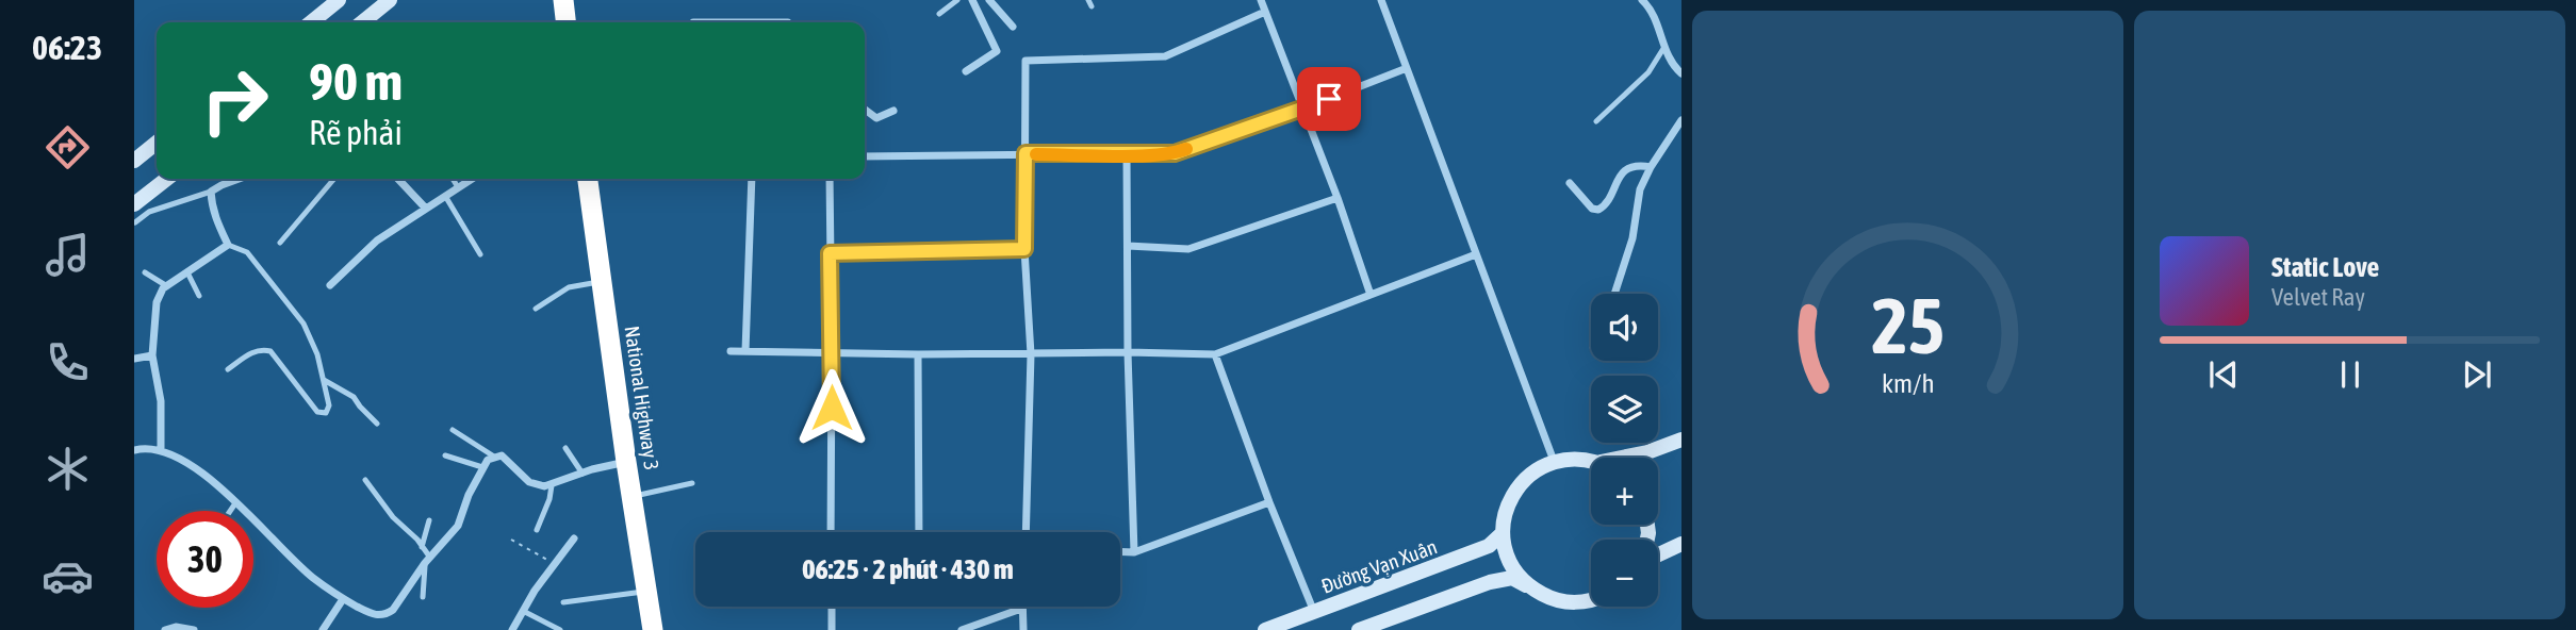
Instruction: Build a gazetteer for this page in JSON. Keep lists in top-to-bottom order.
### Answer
{
  "streets": {
    "highway": ["National Highway 3"],
    "street": ["Đường Vạn Xuân"]
  },
  "page": {
    "tabs": "06:23",
    "turn": ["90 m", "Rẽ phải"],
    "song": ["Static Love", "Velvet Ray"],
    "map_buttons": ["+", "−"],
    "limit": "30",
    "trip": "06:25 · 2 phút · 430 m",
    "gauge": ["25", "km/h"]
  }
}
